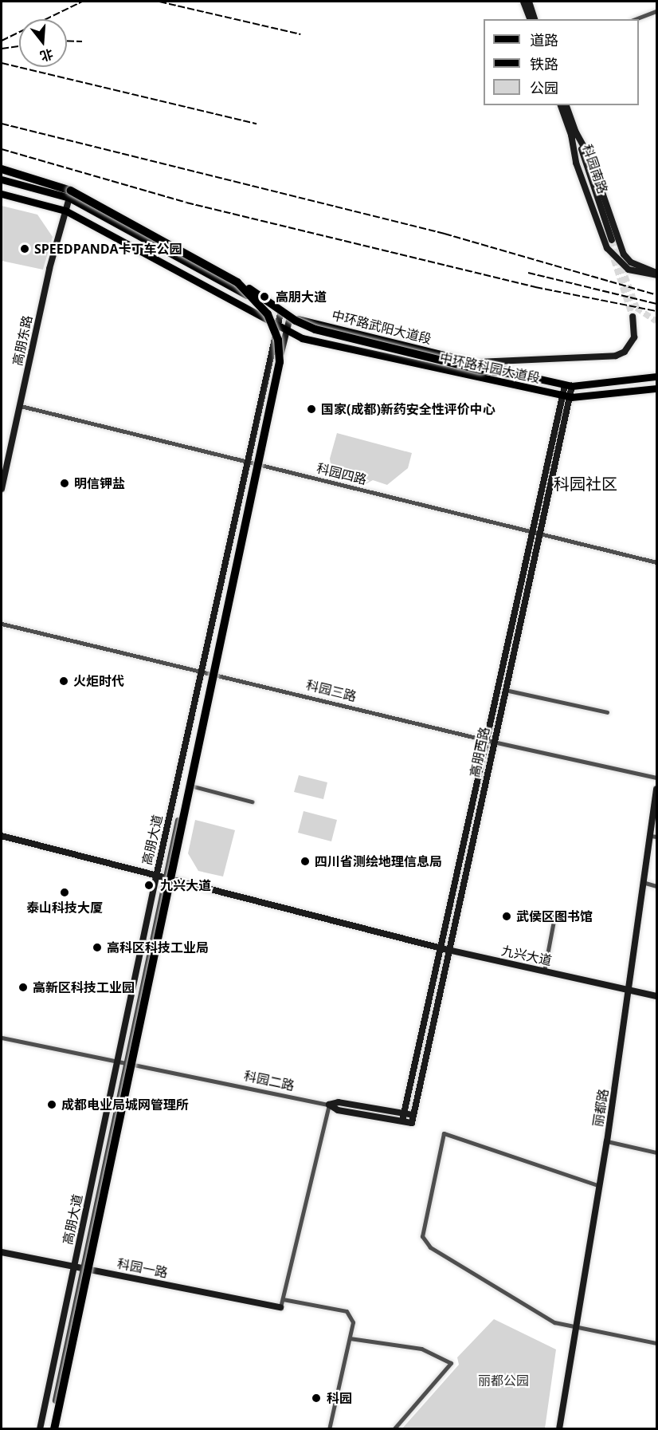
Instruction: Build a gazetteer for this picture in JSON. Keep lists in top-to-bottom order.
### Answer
{
  "streets": {
    "main road": ["中环路武阳大道段", "中环路科园大道段"],
    "street": [
      "科园南路",
      "高朋东路",
      "科园四路",
      "科园三路",
      "高朋西路",
      "高朋大道",
      "九兴大道",
      "科园二路",
      "丽都路",
      "科园一路"
    ]
  },
  "crossings": [
    ["中环路武阳大道段", "高朋东路"],
    ["中环路武阳大道段", "高朋大道"],
    ["高朋东路", "中环路科园大道段"],
    ["高朋东路", "科园四路"],
    ["中环路科园大道段", "高朋西路"],
    ["中环路科园大道段", "高朋大道"],
    ["科园四路", "高朋西路"],
    ["科园四路", "高朋大道"],
    ["科园三路", "高朋西路"],
    ["科园三路", "高朋大道"],
    ["高朋西路", "九兴大道"],
    ["高朋大道", "九兴大道"],
    ["高朋大道", "科园二路"],
    ["高朋大道", "科园一路"],
    ["九兴大道", "丽都路"]
  ],
  "districts": ["科园社区"],
  "parks": ["丽都公园"],
  "places": [
    "SPEEDPANDA卡丁车公园",
    "高朋大道",
    "国家(成都)新药安全性评价中心",
    "明信钾盐",
    "火炬时代",
    "四川省测绘地理信息局",
    "九兴大道",
    "泰山科技大厦",
    "武侯区图书馆",
    "高科区科技工业局",
    "高新区科技工业园",
    "成都电业局城网管理所",
    "科园"
  ],
  "legend": ["道路", "铁路", "公园"],
  "north": "bottom"
}
